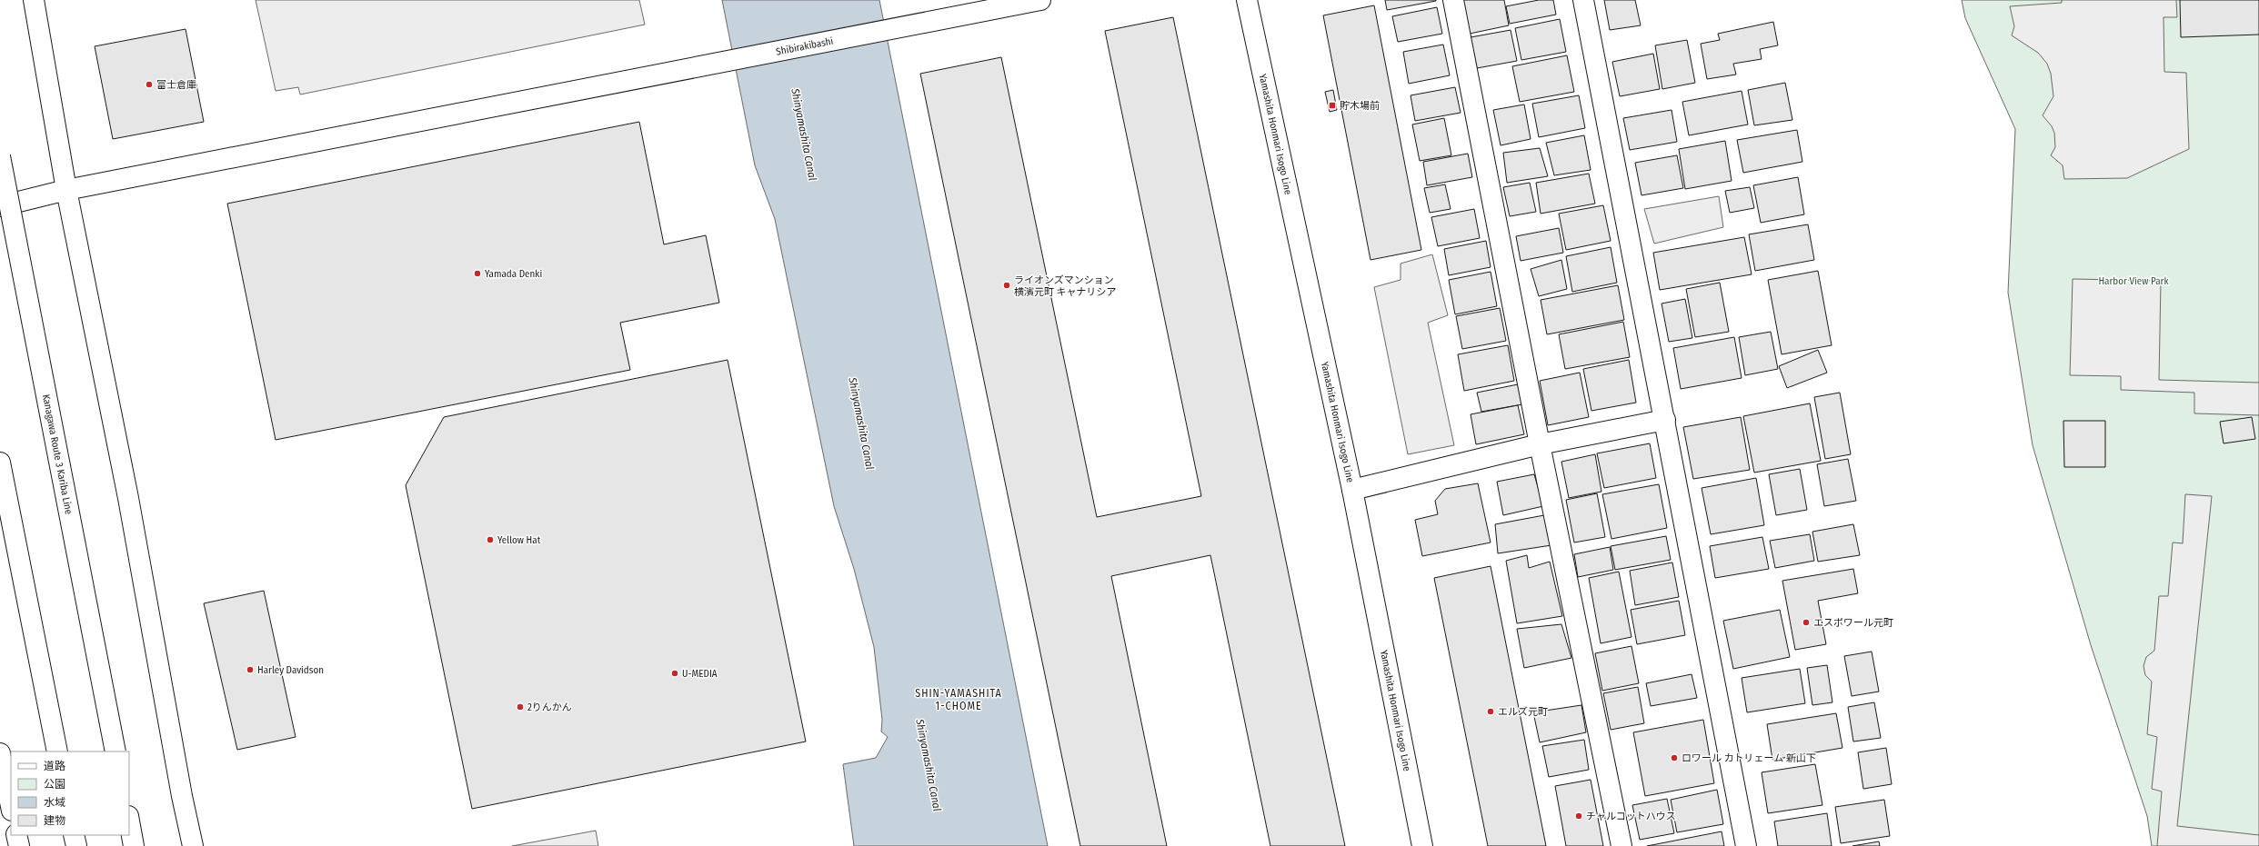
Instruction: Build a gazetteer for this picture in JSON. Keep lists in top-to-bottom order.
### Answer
{
  "streets": {
    "main road": ["Shibirakibashi", "Yamashita Honmari Isogo Line", "Kanagawa Route 3 Kariba Line"]
  },
  "districts": ["SHIN-YAMASHITA 1-CHOME"],
  "water": ["Shinyamashita Canal"],
  "parks": ["Harbor View Park"],
  "places": {
    "other": [
      "富士倉庫",
      "Yamada Denki",
      "ライオンズマンション 横濱元町 キャナリシア",
      "Yellow Hat",
      "エスポワール元町",
      "Harley Davidson",
      "U-MEDIA",
      "2りんかん",
      "エルズ元町",
      "ロワール カトリェーム 新山下",
      "チャルコットハウス"
    ],
    "transit": ["貯木場前"]
  },
  "legend": [
    "道路",
    "公園",
    "水域",
    "建物"
  ]
}
